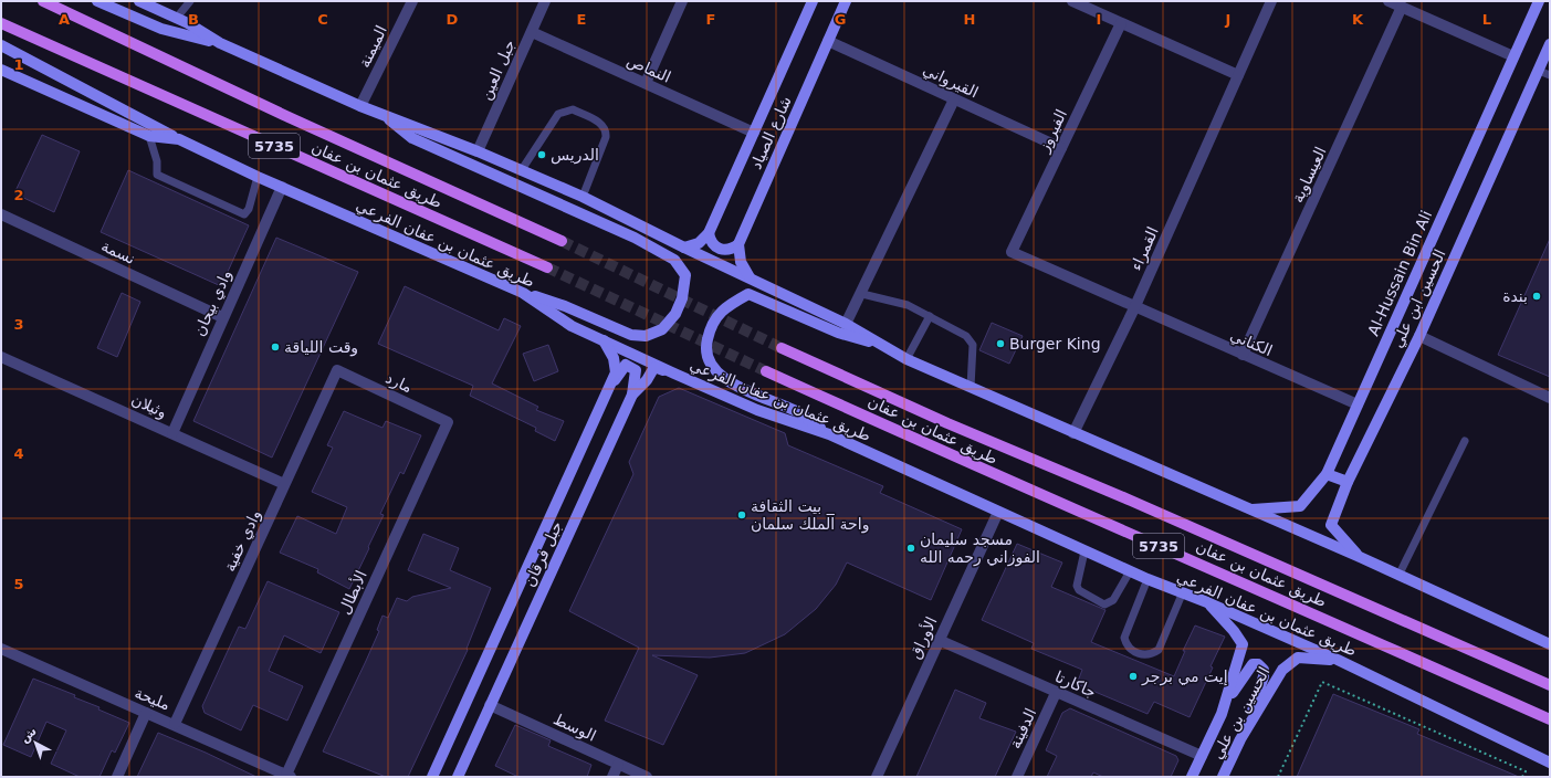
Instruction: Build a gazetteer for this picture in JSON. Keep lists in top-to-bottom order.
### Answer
{
  "streets": {
    "main road": ["5735", "طريق عثمان بن عفان"],
    "street": [
      "الميمنة",
      "النماص",
      "جبل العين",
      "القيرواني",
      "الفيروز",
      "شارع الصياد",
      "العيساوية",
      "طريق عثمان بن عفان الفرعي",
      "القمراء",
      "نسمة",
      "Al-Hussain Bin Ali",
      "الحسين ابن علي",
      "وادي بيحان",
      "الكناني",
      "مارد",
      "وثيلان",
      "وادي خفية",
      "جبل فرقان",
      "الأبطال",
      "الأوراق",
      "جاكارتا",
      "مليحة",
      "الحسين بن علي",
      "الوسط",
      "الدفينة"
    ]
  },
  "crossings": [
    ["النماص", "جبل العين"],
    ["النماص", "شارع الصياد"],
    ["القيرواني", "الفيروز"],
    ["القيرواني", "شارع الصياد"],
    ["الفيروز", "الكناني"],
    ["العيساوية", "الكناني"],
    ["طريق عثمان بن عفان الفرعي", "وادي بيحان"],
    ["طريق عثمان بن عفان الفرعي", "جبل فرقان"],
    ["طريق عثمان بن عفان الفرعي", "الأوراق"],
    ["طريق عثمان بن عفان الفرعي", "الحسين بن علي"],
    ["القمراء", "الكناني"],
    ["نسمة", "وادي بيحان"],
    ["Al-Hussain Bin Ali", "الكناني"],
    ["وادي بيحان", "وثيلان"],
    ["مارد", "وادي خفية"],
    ["مارد", "الأبطال"],
    ["وثيلان", "وادي خفية"],
    ["وادي خفية", "مليحة"],
    ["جبل فرقان", "الوسط"],
    ["الأبطال", "مليحة"],
    ["الأوراق", "جاكارتا"],
    ["جاكارتا", "الحسين بن علي"],
    ["جاكارتا", "الدفينة"]
  ],
  "places": [
    "الدريس",
    "بندة",
    "Burger King",
    "وقت اللياقة",
    "بيت الثقافة _ واحة الملك سلمان",
    "مسجد سليمان الفوزاني رحمه الله",
    "إيت مي برجر"
  ],
  "north": "top left",
  "grid": {
    "columns": [
      "A",
      "B",
      "C",
      "D",
      "E",
      "F",
      "G",
      "H",
      "I",
      "J",
      "K",
      "L"
    ],
    "rows": [
      "1",
      "2",
      "3",
      "4",
      "5"
    ]
  }
}
